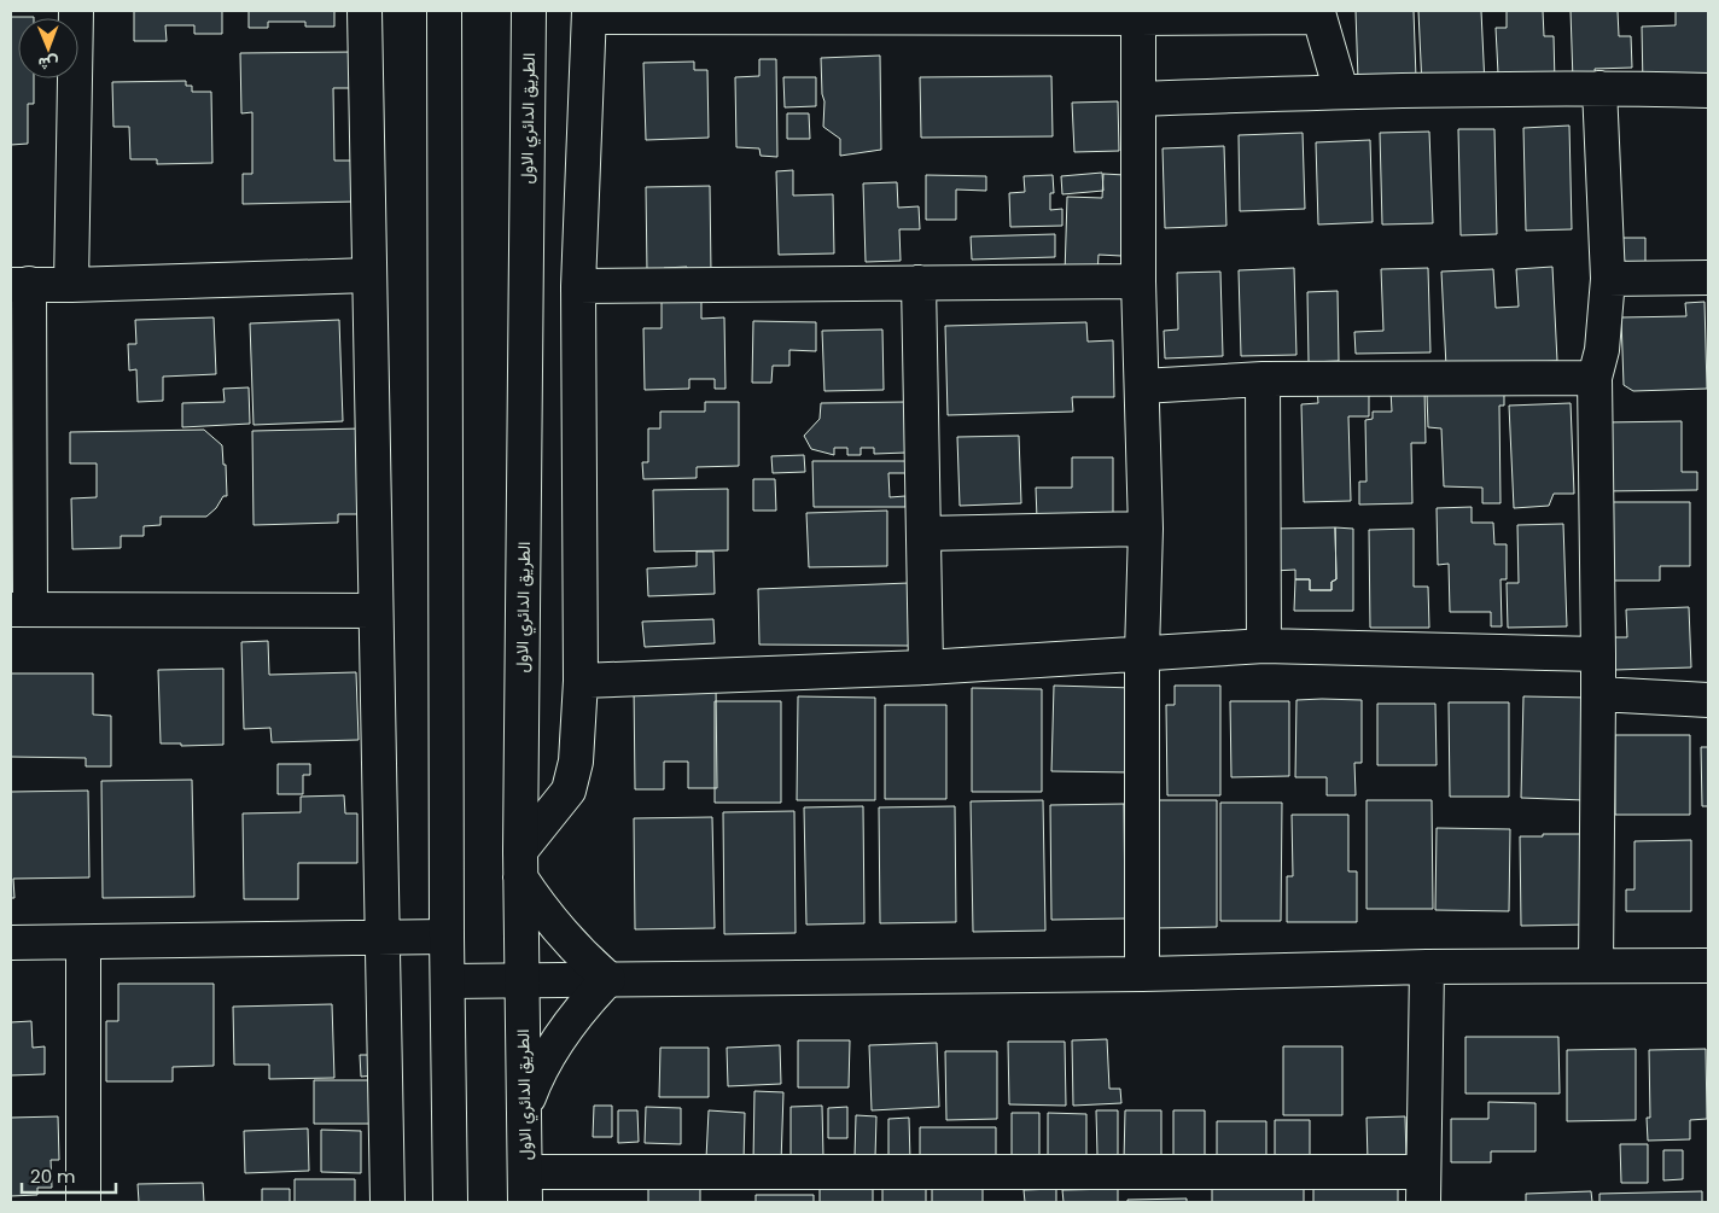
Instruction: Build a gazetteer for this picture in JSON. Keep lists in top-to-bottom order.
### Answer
{
  "streets": {
    "street": ["الطريق الدائري الاول"]
  },
  "scale_bar": "20 m",
  "north": "bottom"
}
